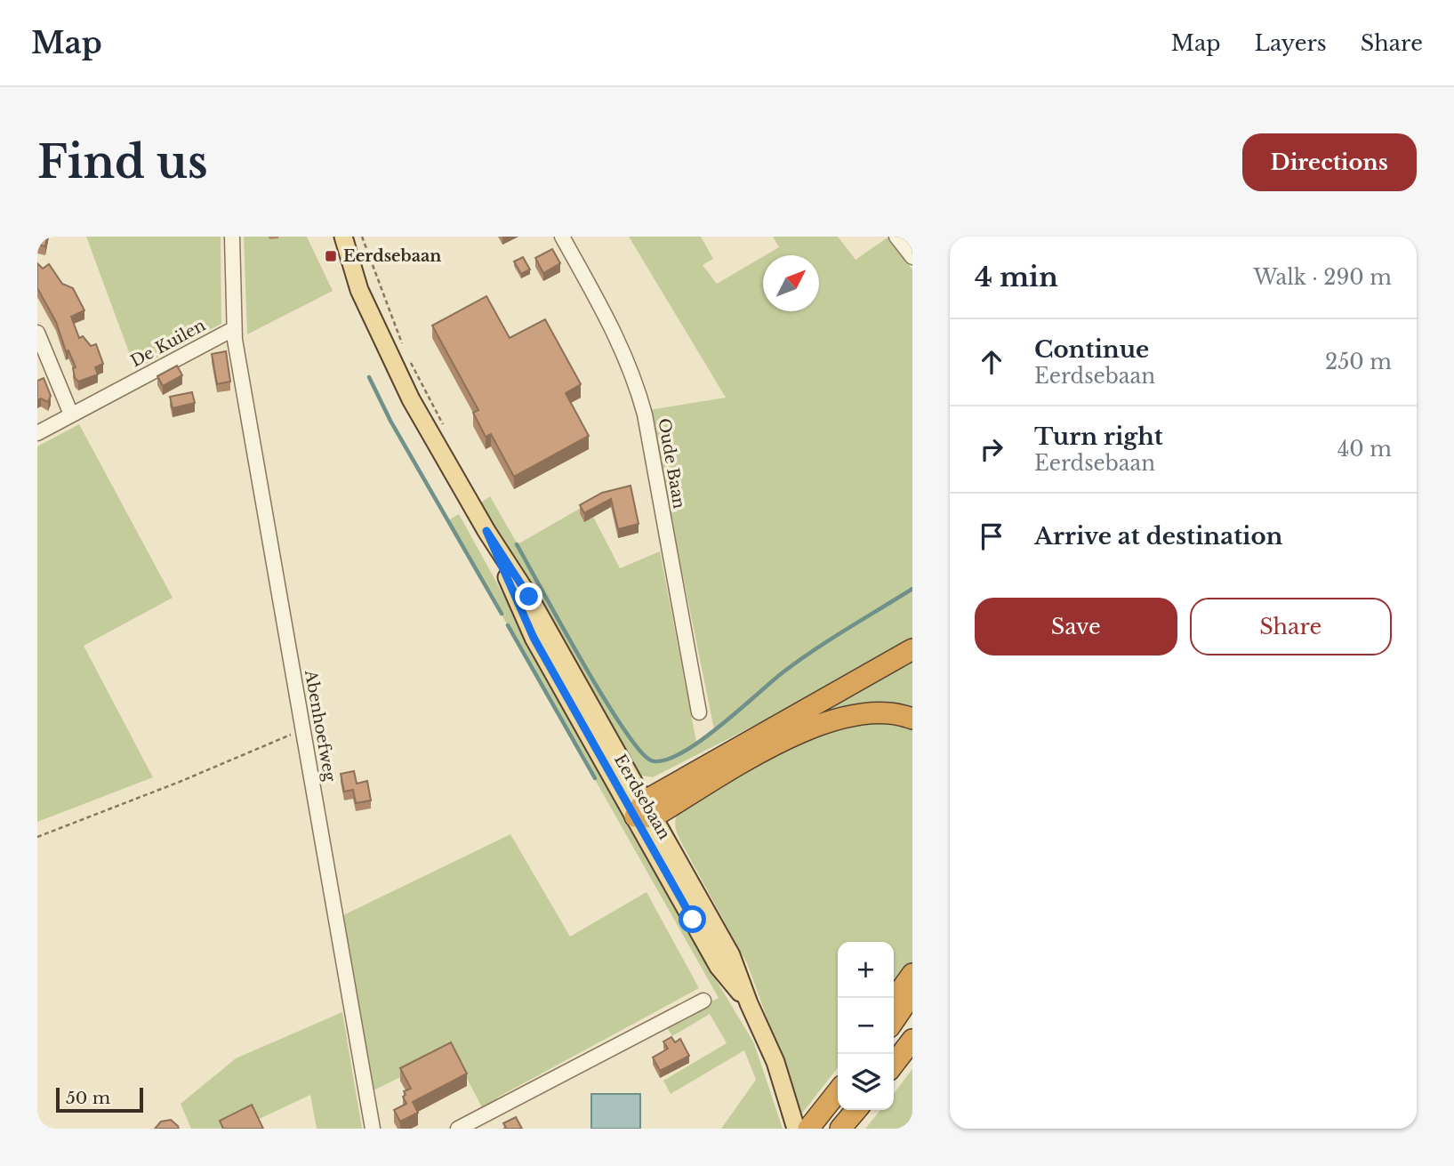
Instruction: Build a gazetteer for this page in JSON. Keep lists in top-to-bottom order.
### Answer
{
  "streets": {
    "main road": ["Eerdsebaan"],
    "street": ["De Kuilen", "Oude Baan", "Abenhoefweg"]
  },
  "crossings": [
    ["De Kuilen", "Abenhoefweg"]
  ],
  "places": {
    "transit": ["Eerdsebaan"]
  },
  "scale_bar": "50 m",
  "north": "top right",
  "page": {
    "header": "Map",
    "nav": ["Map", "Layers", "Share"],
    "buttons": [
      "Directions",
      ["Save", "Share"]
    ],
    "title": "Find us",
    "heading": ["4 min", "Walk · 290 m"],
    "list": [
      ["Continue", "Eerdsebaan", "250 m"],
      ["Turn right", "Eerdsebaan", "40 m"],
      "Arrive at destination"
    ],
    "map_buttons": ["+", "−"],
    "scale": "50 m"
  }
}
